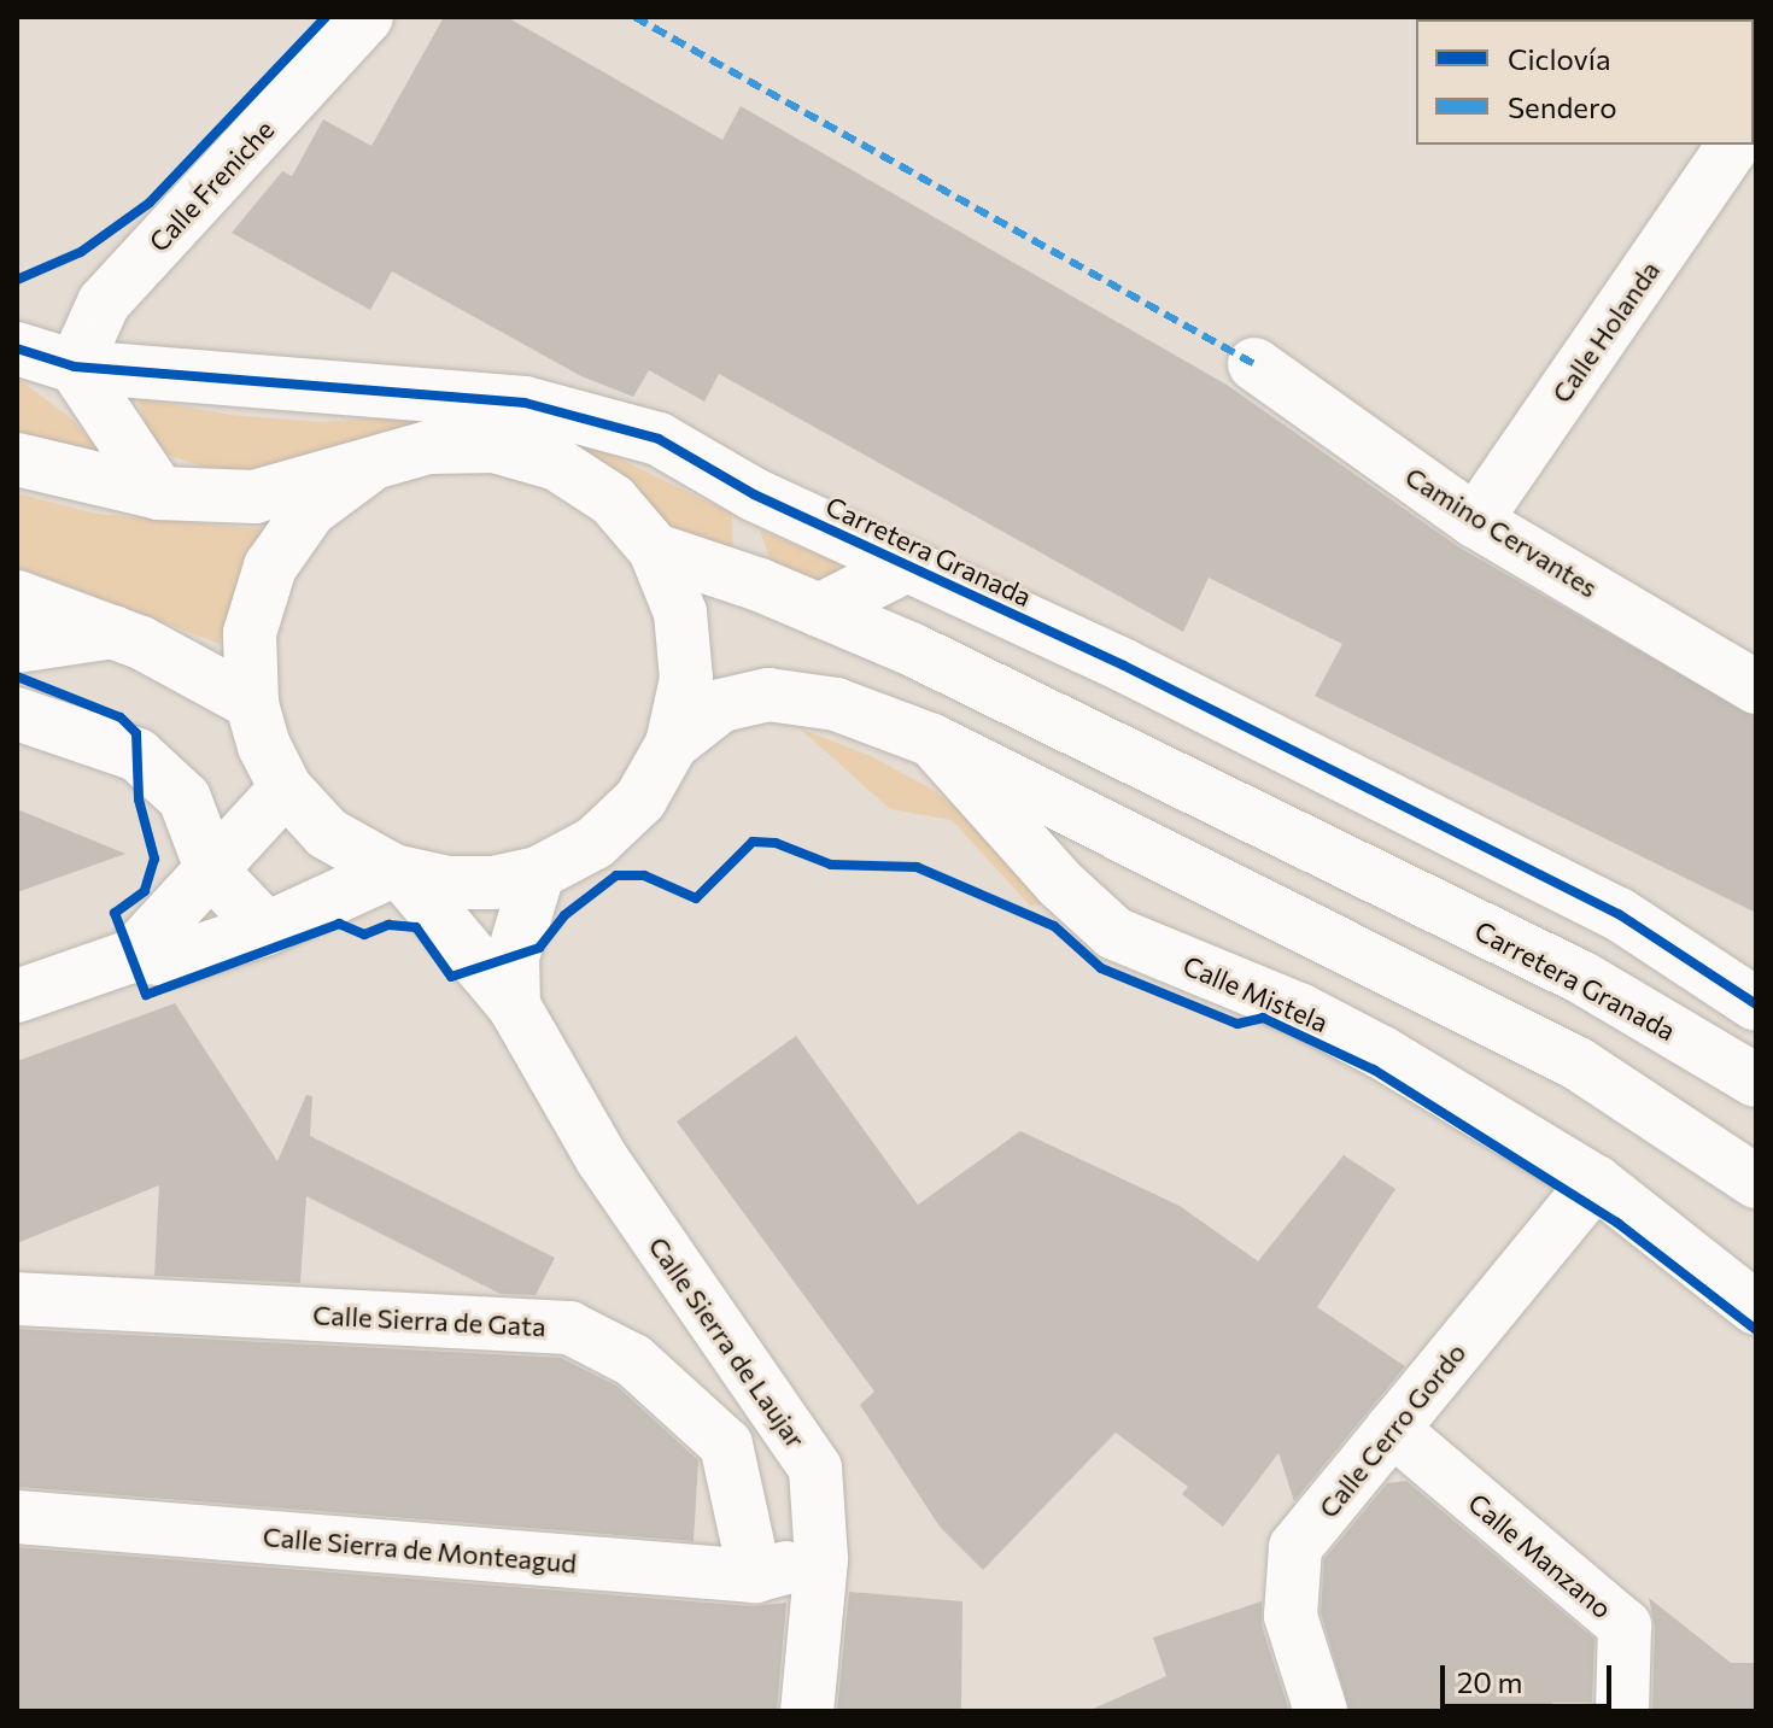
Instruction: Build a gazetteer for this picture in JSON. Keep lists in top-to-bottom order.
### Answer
{
  "streets": {
    "street": [
      "Calle Freniche",
      "Calle Holanda",
      "Camino Cervantes",
      "Carretera Granada",
      "Calle Mistela",
      "Calle Sierra de Gata",
      "Calle Sierra de Laujar",
      "Calle Cerro Gordo",
      "Calle Sierra de Monteagud",
      "Calle Manzano"
    ]
  },
  "crossings": [
    ["Calle Freniche", "Carretera Granada"],
    ["Calle Holanda", "Camino Cervantes"],
    ["Carretera Granada", "Calle Mistela"],
    ["Carretera Granada", "Calle Sierra de Laujar"],
    ["Calle Mistela", "Calle Cerro Gordo"],
    ["Calle Sierra de Gata", "Calle Sierra de Monteagud"],
    ["Calle Sierra de Laujar", "Calle Sierra de Monteagud"],
    ["Calle Cerro Gordo", "Calle Manzano"]
  ],
  "legend": ["Ciclovía", "Sendero"],
  "scale_bar": "20 m"
}
